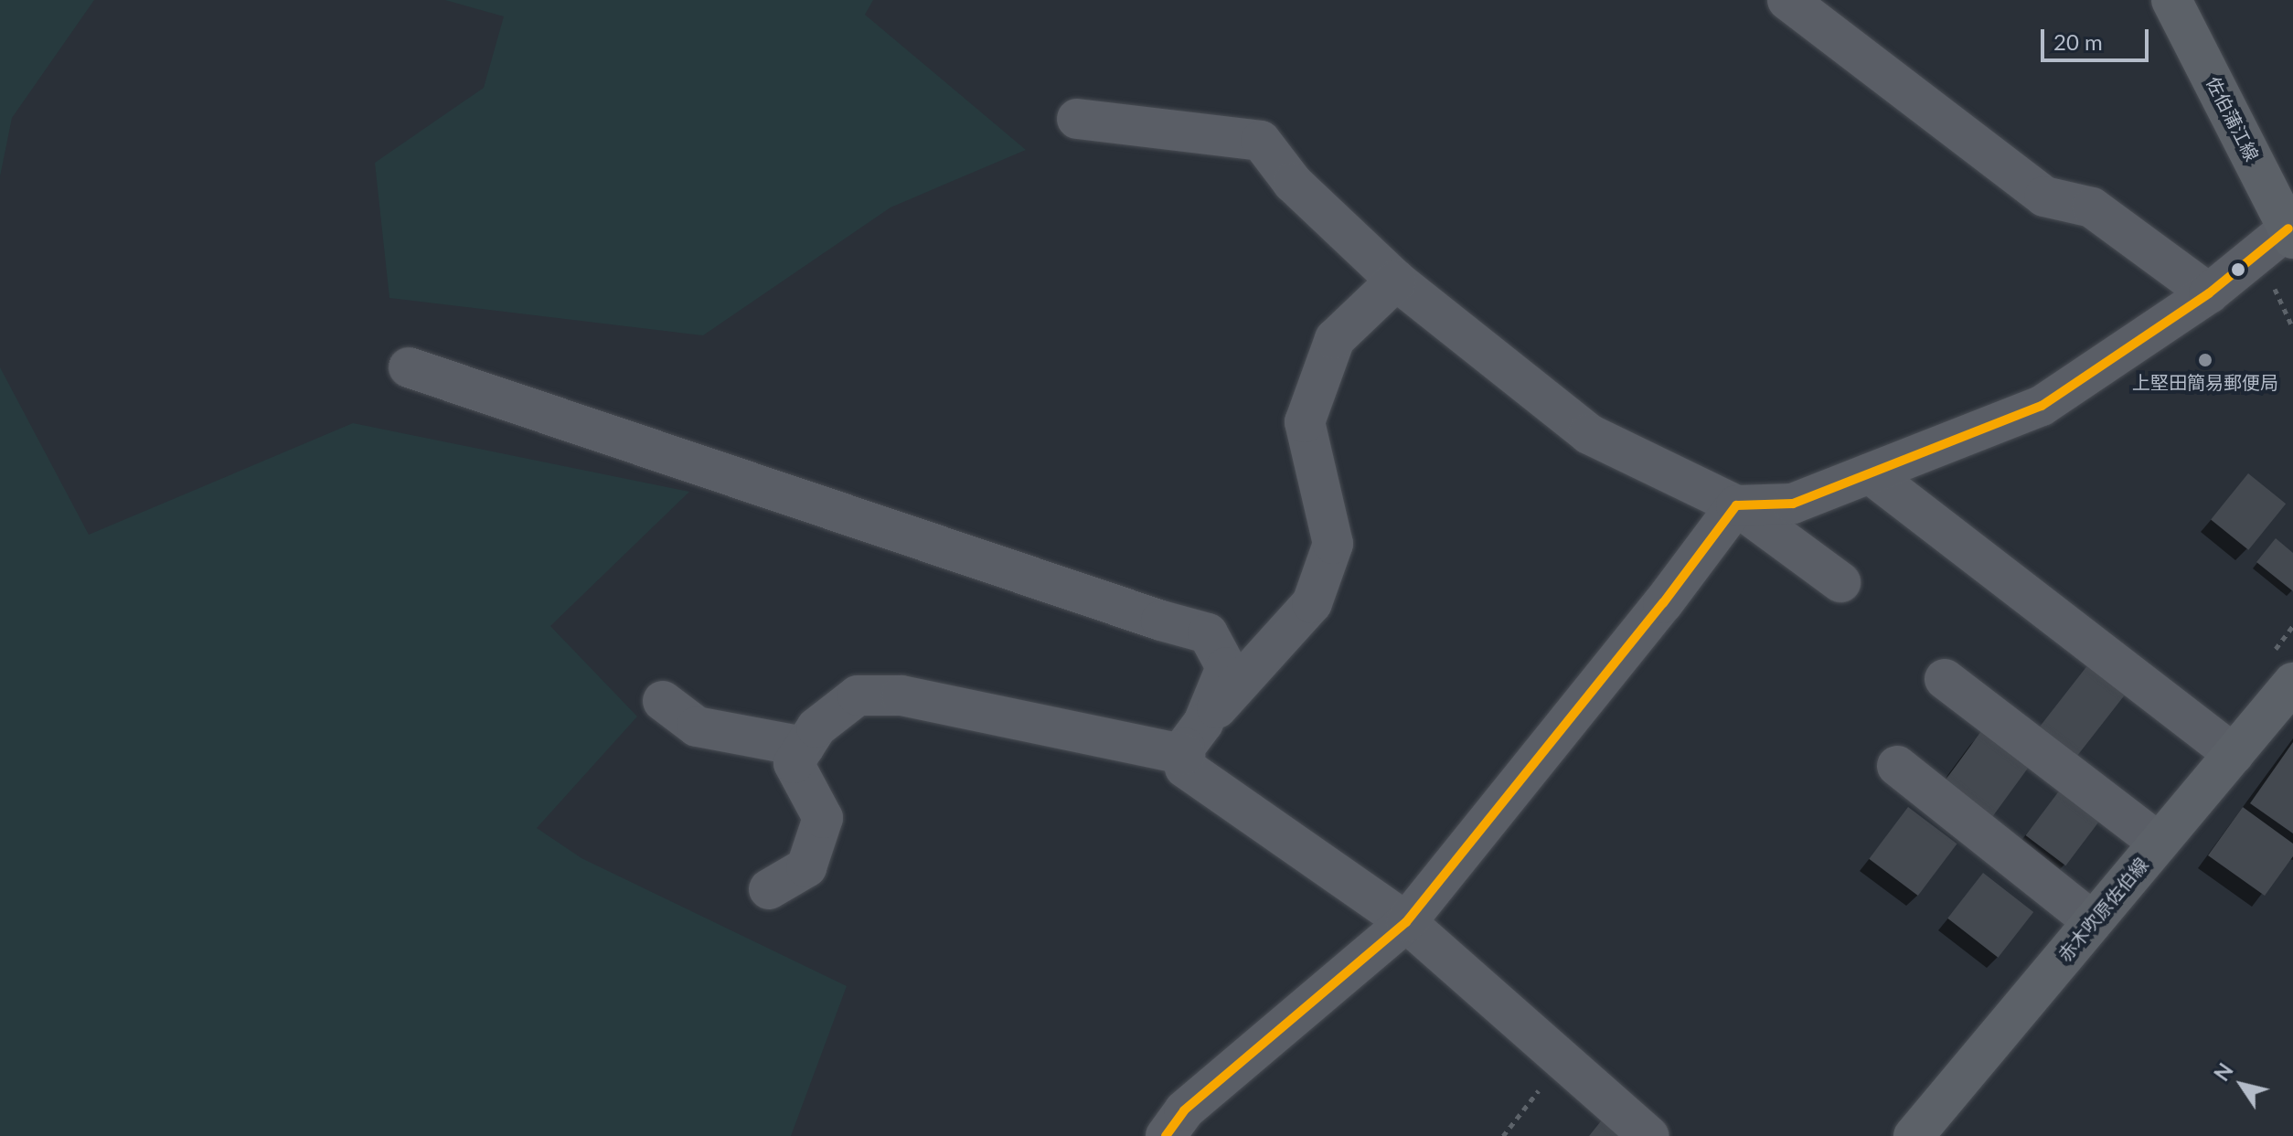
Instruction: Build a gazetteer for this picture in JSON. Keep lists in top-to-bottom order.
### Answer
{
  "streets": {
    "main road": ["佐伯蒲江線", "赤木吹原佐伯線"]
  },
  "places": ["上堅田簡易郵便局"],
  "scale_bar": "20 m",
  "north": "top left"
}
